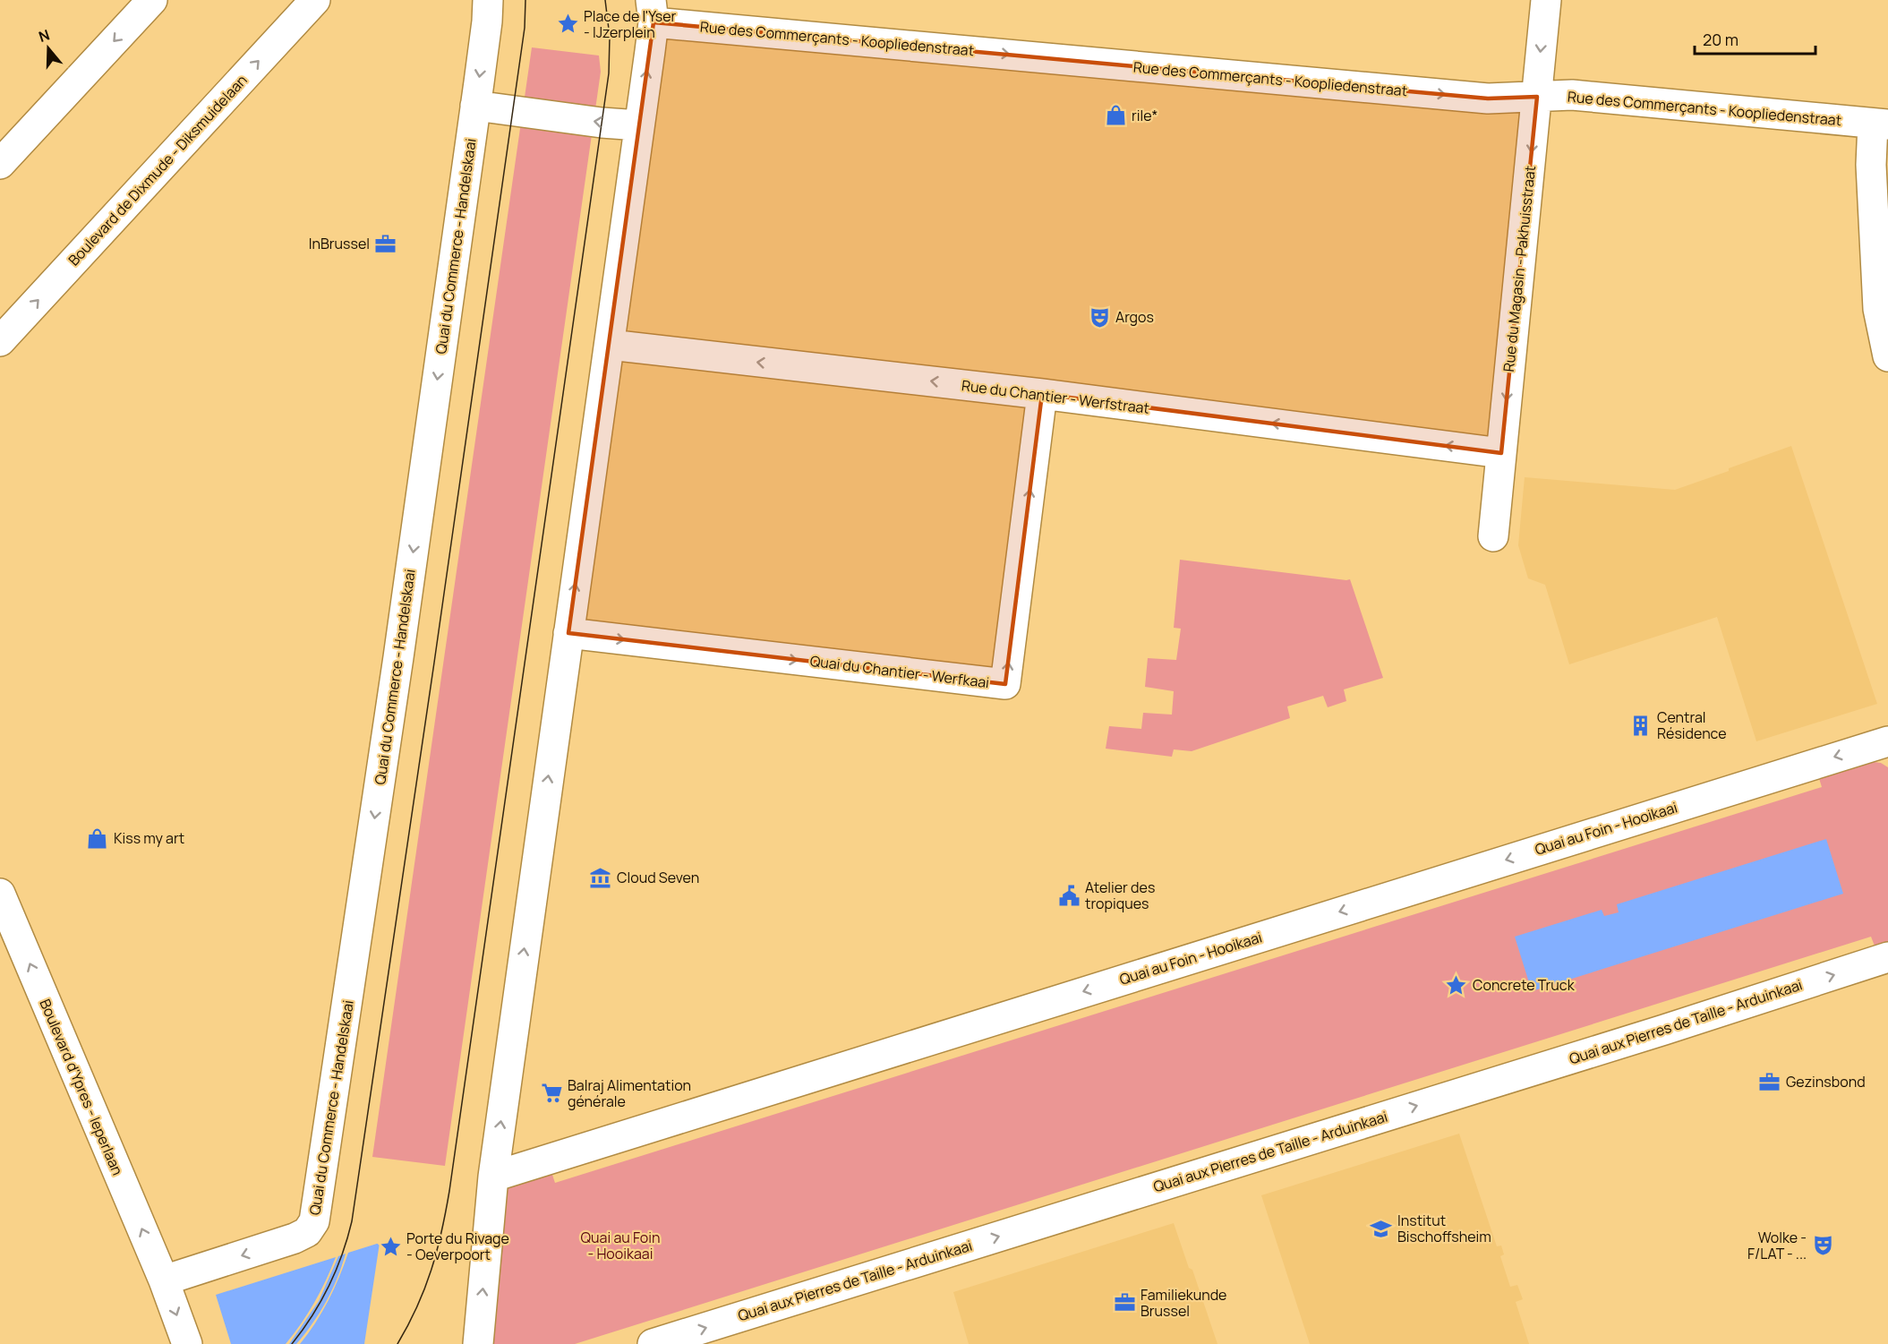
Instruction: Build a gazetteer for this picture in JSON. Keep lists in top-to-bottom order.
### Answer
{
  "streets": {
    "street": [
      "Rue des Commerçants - Koopliedenstraat",
      "Boulevard de Dixmude - Diksmuidelaan",
      "Quai du Commerce - Handelskaai",
      "Rue du Magasin - Pakhuisstraat",
      "Rue du Chantier - Werfstraat",
      "Quai du Chantier - Werfkaai",
      "Quai au Foin - Hooikaai",
      "Quai aux Pierres de Taille - Arduinkaai",
      "Boulevard d'Ypres - Ieperlaan"
    ]
  },
  "crossings": [
    ["Rue des Commerçants - Koopliedenstraat", "Rue du Magasin - Pakhuisstraat"],
    ["Quai du Commerce - Handelskaai", "Boulevard d'Ypres - Ieperlaan"],
    ["Rue du Magasin - Pakhuisstraat", "Rue du Chantier - Werfstraat"],
    ["Rue du Chantier - Werfstraat", "Quai du Chantier - Werfkaai"]
  ],
  "one_way": [
    "Rue des Commerçants - Koopliedenstraat",
    "Rue du Magasin - Pakhuisstraat",
    "Rue du Chantier - Werfstraat",
    "Quai au Foin - Hooikaai",
    "Quai aux Pierres de Taille - Arduinkaai",
    "Boulevard d'Ypres - Ieperlaan"
  ],
  "parks": ["Quai au Foin - Hooikaai"],
  "places": {
    "place": ["Place de l'Yser - IJzerplein", "Concrete Truck", "Porte du Rivage - Oeverpoort"],
    "shop": ["rile*", "Kiss my art"],
    "office": ["InBrussel", "Gezinsbond", "Familiekunde Brussel"],
    "theatre": ["Argos", "Wolke - F/LAT - ..."],
    "building": ["Central Résidence"],
    "museum": ["Cloud Seven"],
    "public building": ["Atelier des tropiques"],
    "supermarket": ["Balraj Alimentation générale"],
    "school or university": ["Institut Bischoffsheim"]
  },
  "scale_bar": "20 m",
  "north": "top"
}
